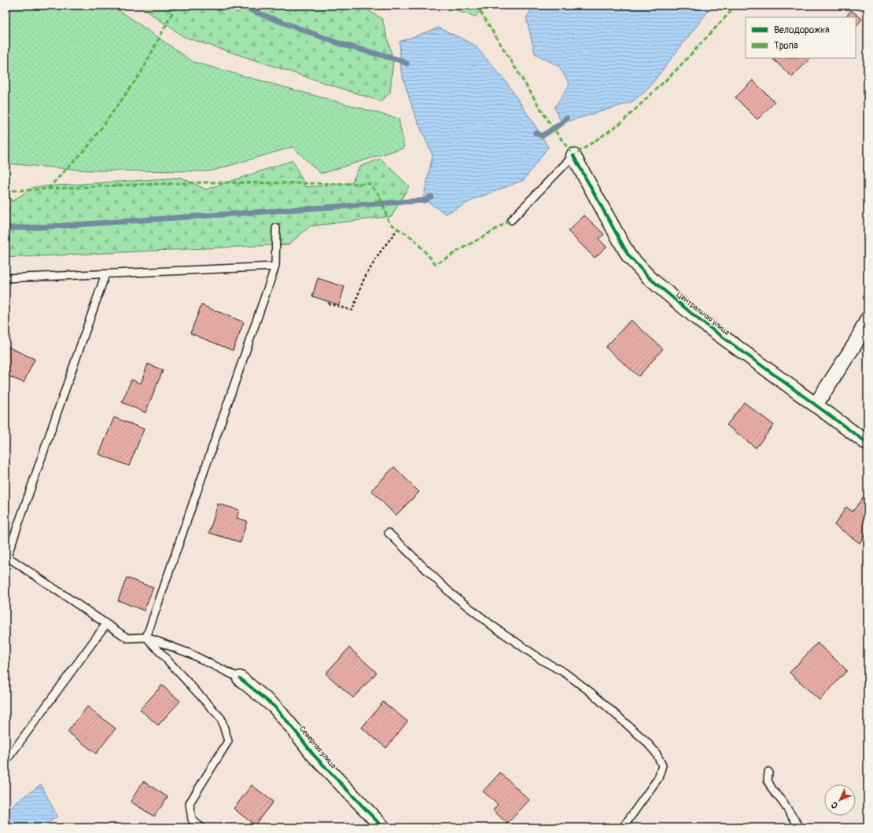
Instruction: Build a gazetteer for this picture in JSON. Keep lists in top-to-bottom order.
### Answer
{
  "streets": {
    "street": ["Центральная улица", "Северная улица"]
  },
  "legend": ["Велодорожка", "Тропа"],
  "north": "bottom left"
}
